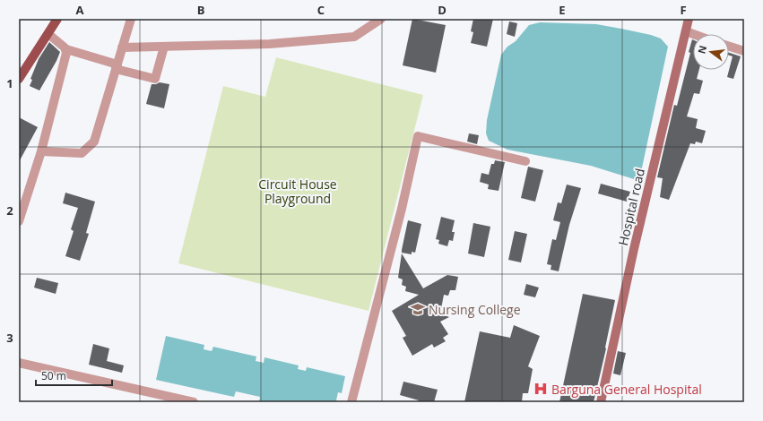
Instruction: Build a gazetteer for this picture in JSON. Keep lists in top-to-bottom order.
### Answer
{
  "streets": {
    "street": ["Hospital road"]
  },
  "parks": ["Circuit House Playground"],
  "places": {
    "school or university": ["Nursing College"],
    "hospital": ["Barguna General Hospital"]
  },
  "scale_bar": "50 m",
  "north": "left",
  "grid": {
    "columns": [
      "A",
      "B",
      "C",
      "D",
      "E",
      "F"
    ],
    "rows": ["1", "2", "3"]
  }
}
